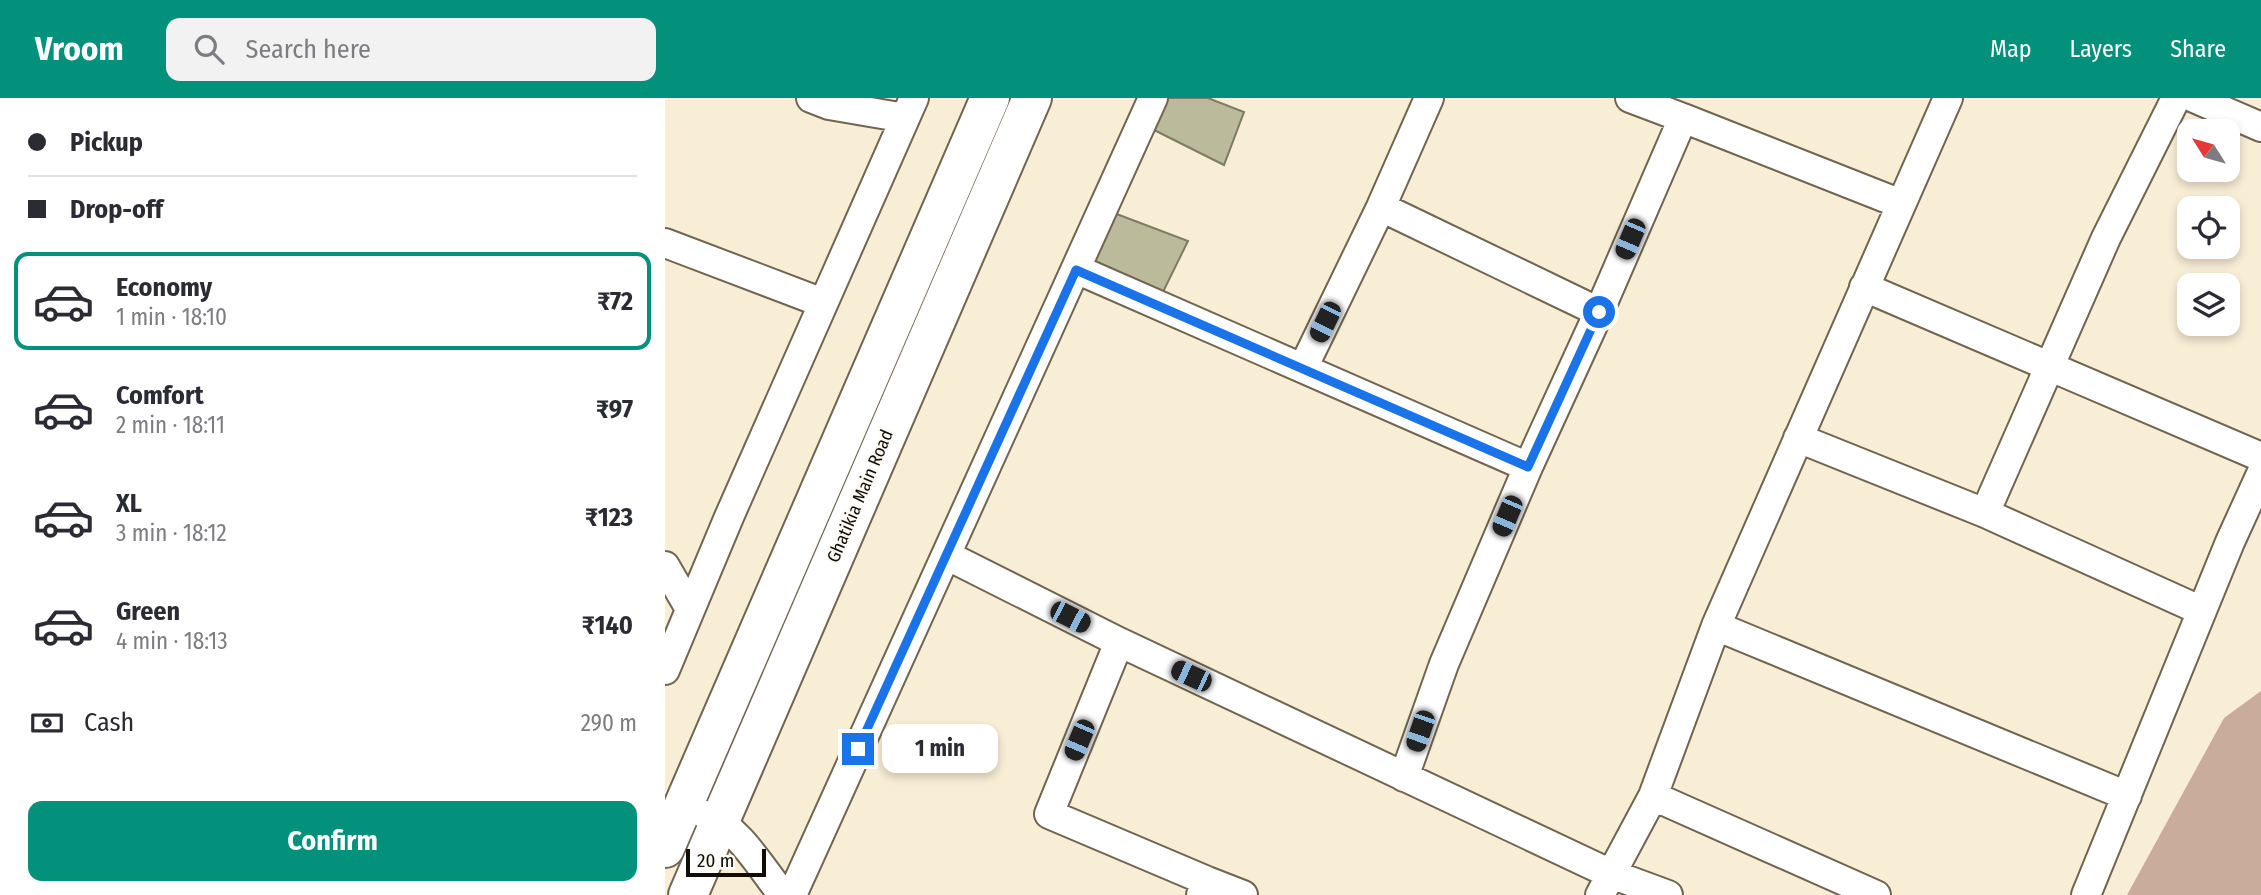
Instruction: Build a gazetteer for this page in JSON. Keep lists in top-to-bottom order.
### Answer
{
  "streets": {
    "street": ["Ghatikia Main Road"]
  },
  "scale_bar": "20 m",
  "north": "top left",
  "page": {
    "header": "Vroom",
    "search": "Search here",
    "nav": ["Map", "Layers", "Share"],
    "banner": ["Pickup", "Drop-off"],
    "list": [
      {
        "name": "Economy",
        "note": "1 min · 18:10",
        "value": "₹72"
      },
      {
        "name": "Comfort",
        "note": "2 min · 18:11",
        "value": "₹97"
      },
      {
        "name": "XL",
        "note": "3 min · 18:12",
        "value": "₹123"
      },
      {
        "name": "Green",
        "note": "4 min · 18:13",
        "value": "₹140"
      }
    ],
    "pay": ["Cash", "290 m"],
    "bubble": "1 min",
    "buttons": "Confirm",
    "scale": "20 m"
  }
}
